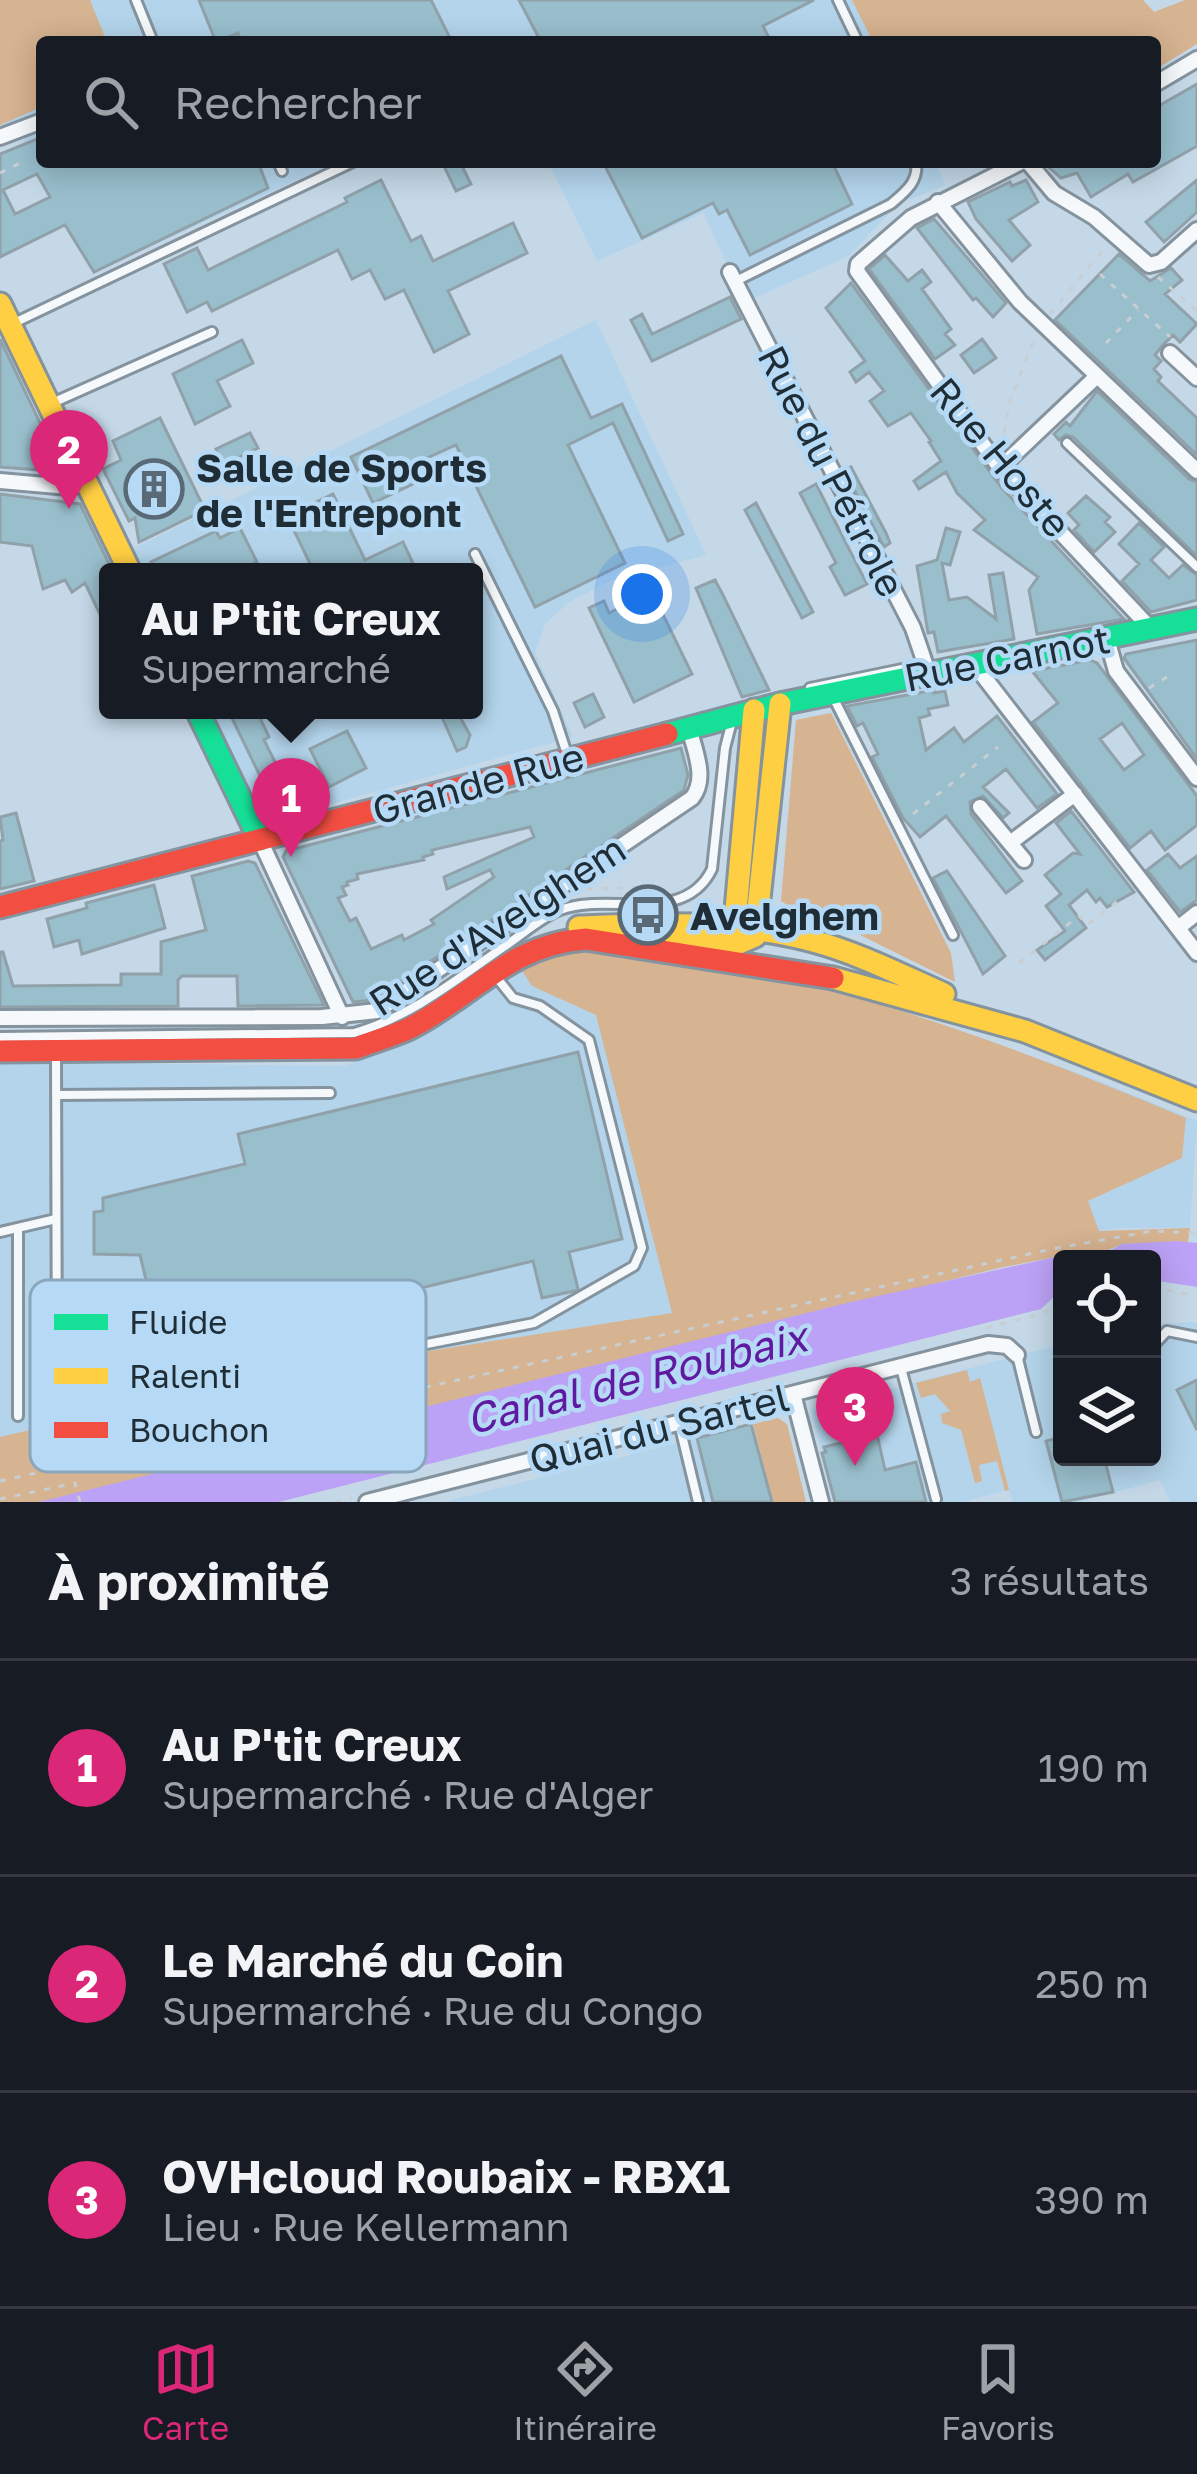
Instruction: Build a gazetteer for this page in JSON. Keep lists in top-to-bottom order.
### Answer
{
  "streets": {
    "main road": ["Rue Carnot", "Grande Rue"],
    "street": [
      "Rue Hoste",
      "Rue du Pétrole",
      "Rue d'Avelghem",
      "Quai du Sartel"
    ]
  },
  "crossings": [
    ["Rue Hoste", "Rue Carnot"],
    ["Rue du Pétrole", "Rue Carnot"],
    ["Rue Carnot", "Grande Rue"],
    ["Grande Rue", "Rue d'Avelghem"]
  ],
  "water": ["Canal de Roubaix"],
  "places": {
    "building": ["Salle de Sports de l'Entrepont"],
    "bus stop": ["Avelghem"]
  },
  "legend": ["Fluide", "Ralenti", "Bouchon"],
  "page": {
    "search": "Rechercher",
    "pins": ["2", "1", "3"],
    "popup": ["Au P'tit Creux", "Supermarché"],
    "heading": ["À proximité", "3 résultats"],
    "list": [
      {
        "mark": "1",
        "name": "Au P'tit Creux",
        "note": "Supermarché · Rue d'Alger",
        "value": "190 m"
      },
      {
        "mark": "2",
        "name": "Le Marché du Coin",
        "note": "Supermarché · Rue du Congo",
        "value": "250 m"
      },
      {
        "mark": "3",
        "name": "OVHcloud Roubaix - RBX1",
        "note": "Lieu · Rue Kellermann",
        "value": "390 m"
      }
    ],
    "nav": ["Carte", "Itinéraire", "Favoris"]
  }
}
